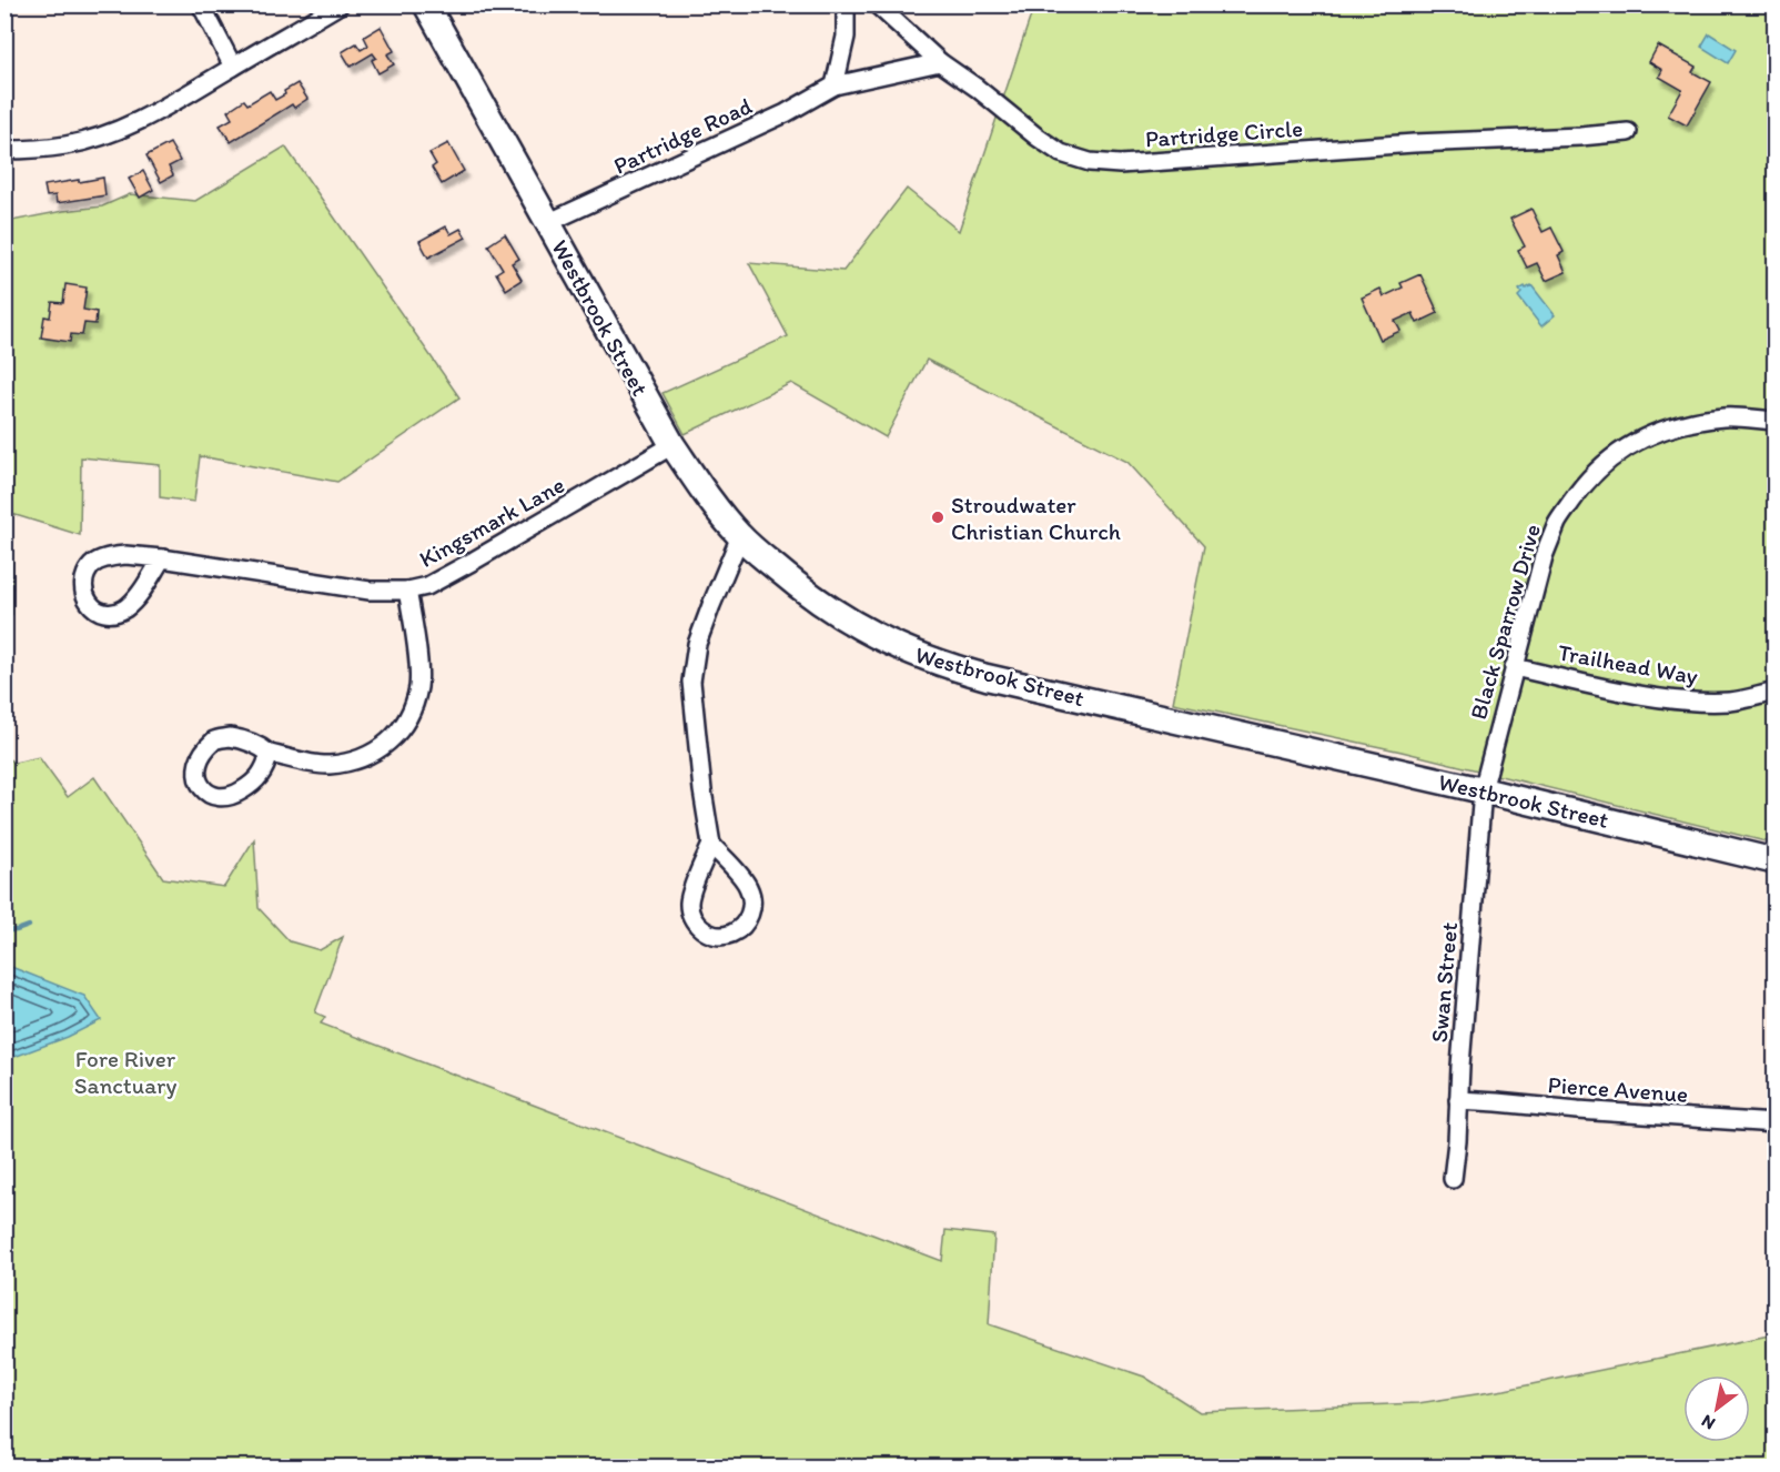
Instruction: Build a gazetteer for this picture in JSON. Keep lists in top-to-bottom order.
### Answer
{
  "streets": {
    "main road": ["Westbrook Street"],
    "street": [
      "Partridge Circle",
      "Partridge Road",
      "Kingsmark Lane",
      "Black Sparrow Drive",
      "Trailhead Way",
      "Swan Street",
      "Pierce Avenue"
    ]
  },
  "crossings": [
    ["Partridge Circle", "Partridge Road"],
    ["Partridge Road", "Westbrook Street"],
    ["Westbrook Street", "Kingsmark Lane"],
    ["Westbrook Street", "Black Sparrow Drive"],
    ["Westbrook Street", "Swan Street"],
    ["Black Sparrow Drive", "Trailhead Way"],
    ["Black Sparrow Drive", "Swan Street"],
    ["Swan Street", "Pierce Avenue"]
  ],
  "parks": ["Fore River Sanctuary"],
  "places": ["Stroudwater Christian Church"],
  "north": "bottom left"
}
